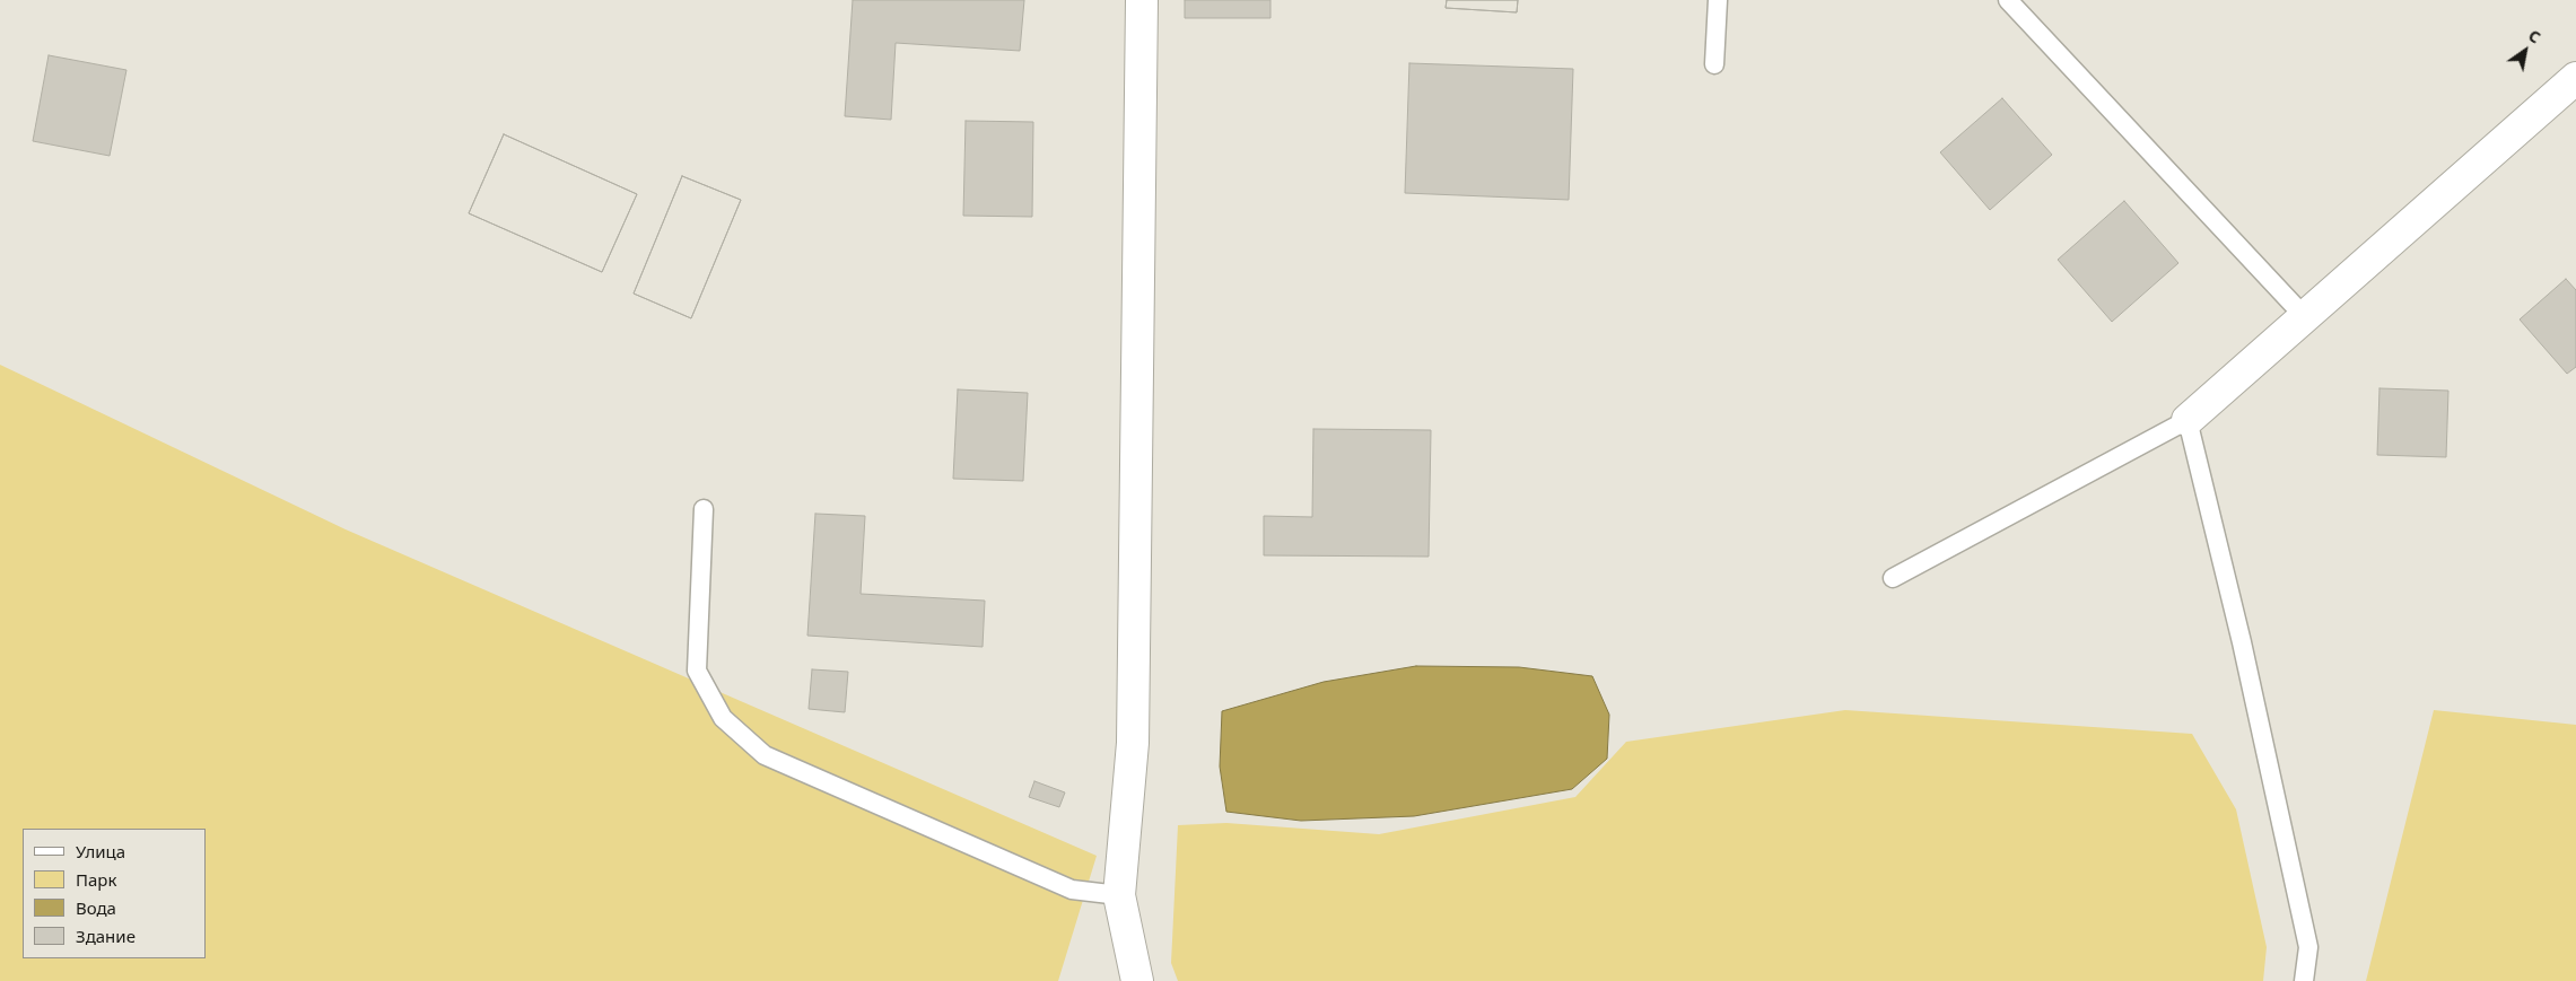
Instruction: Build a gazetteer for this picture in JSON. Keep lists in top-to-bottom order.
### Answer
{
  "legend": [
    "Улица",
    "Парк",
    "Вода",
    "Здание"
  ],
  "north": "top right"
}
